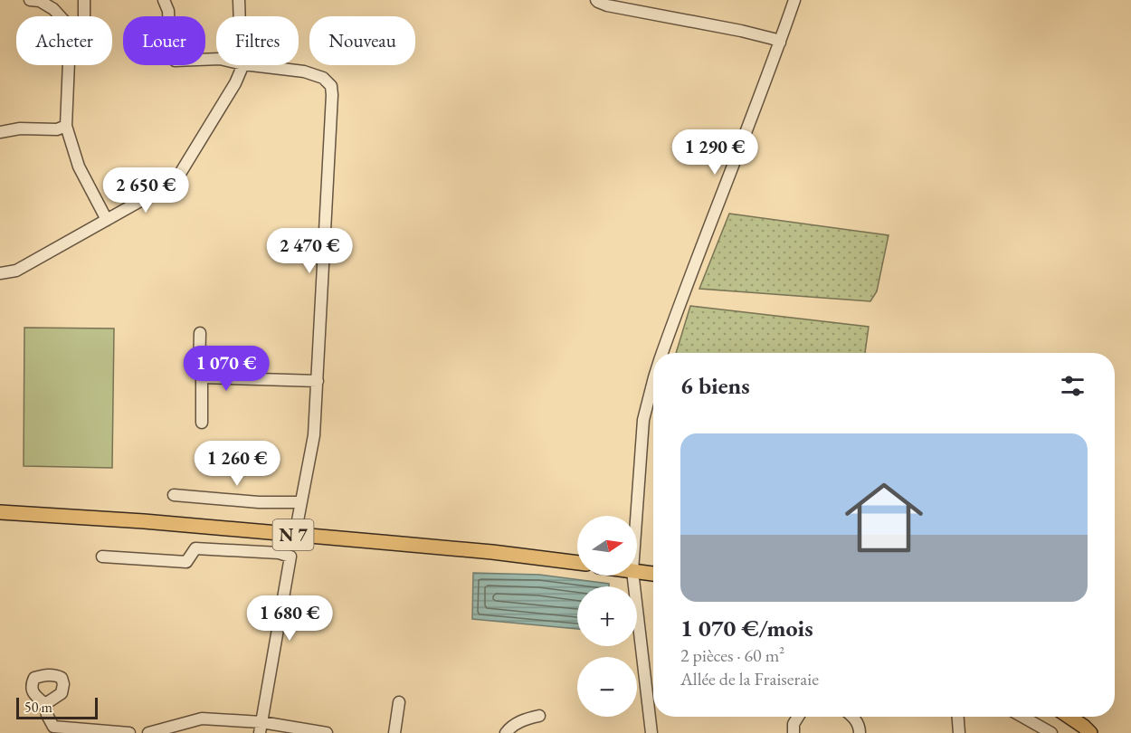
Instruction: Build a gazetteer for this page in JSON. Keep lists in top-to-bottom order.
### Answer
{
  "streets": {
    "main road": ["N 7"]
  },
  "scale_bar": "50 m",
  "north": "right",
  "page": {
    "chip": [
      "Acheter",
      "Louer",
      "Filtres",
      "Nouveau"
    ],
    "price": [
      "1 290 €",
      "2 650 €",
      "2 470 €",
      "1 070 €",
      "1 260 €",
      "1 680 €"
    ],
    "heading": "6 biens",
    "list": [
      {
        "name": "1 070 €/mois",
        "note": "2 pièces · 60 m² · Allée de la Fraiseraie"
      }
    ],
    "map_buttons": ["+", "−"],
    "scale": "50 m"
  }
}
